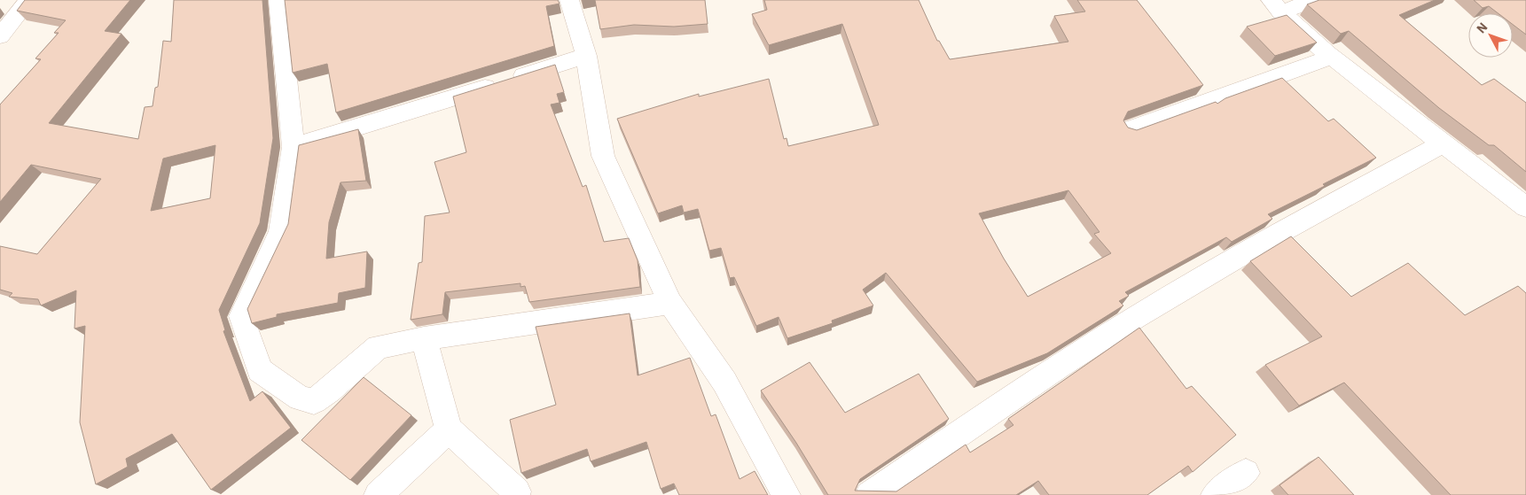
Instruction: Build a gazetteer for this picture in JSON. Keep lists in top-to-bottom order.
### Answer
{
  "north": "top left"
}
